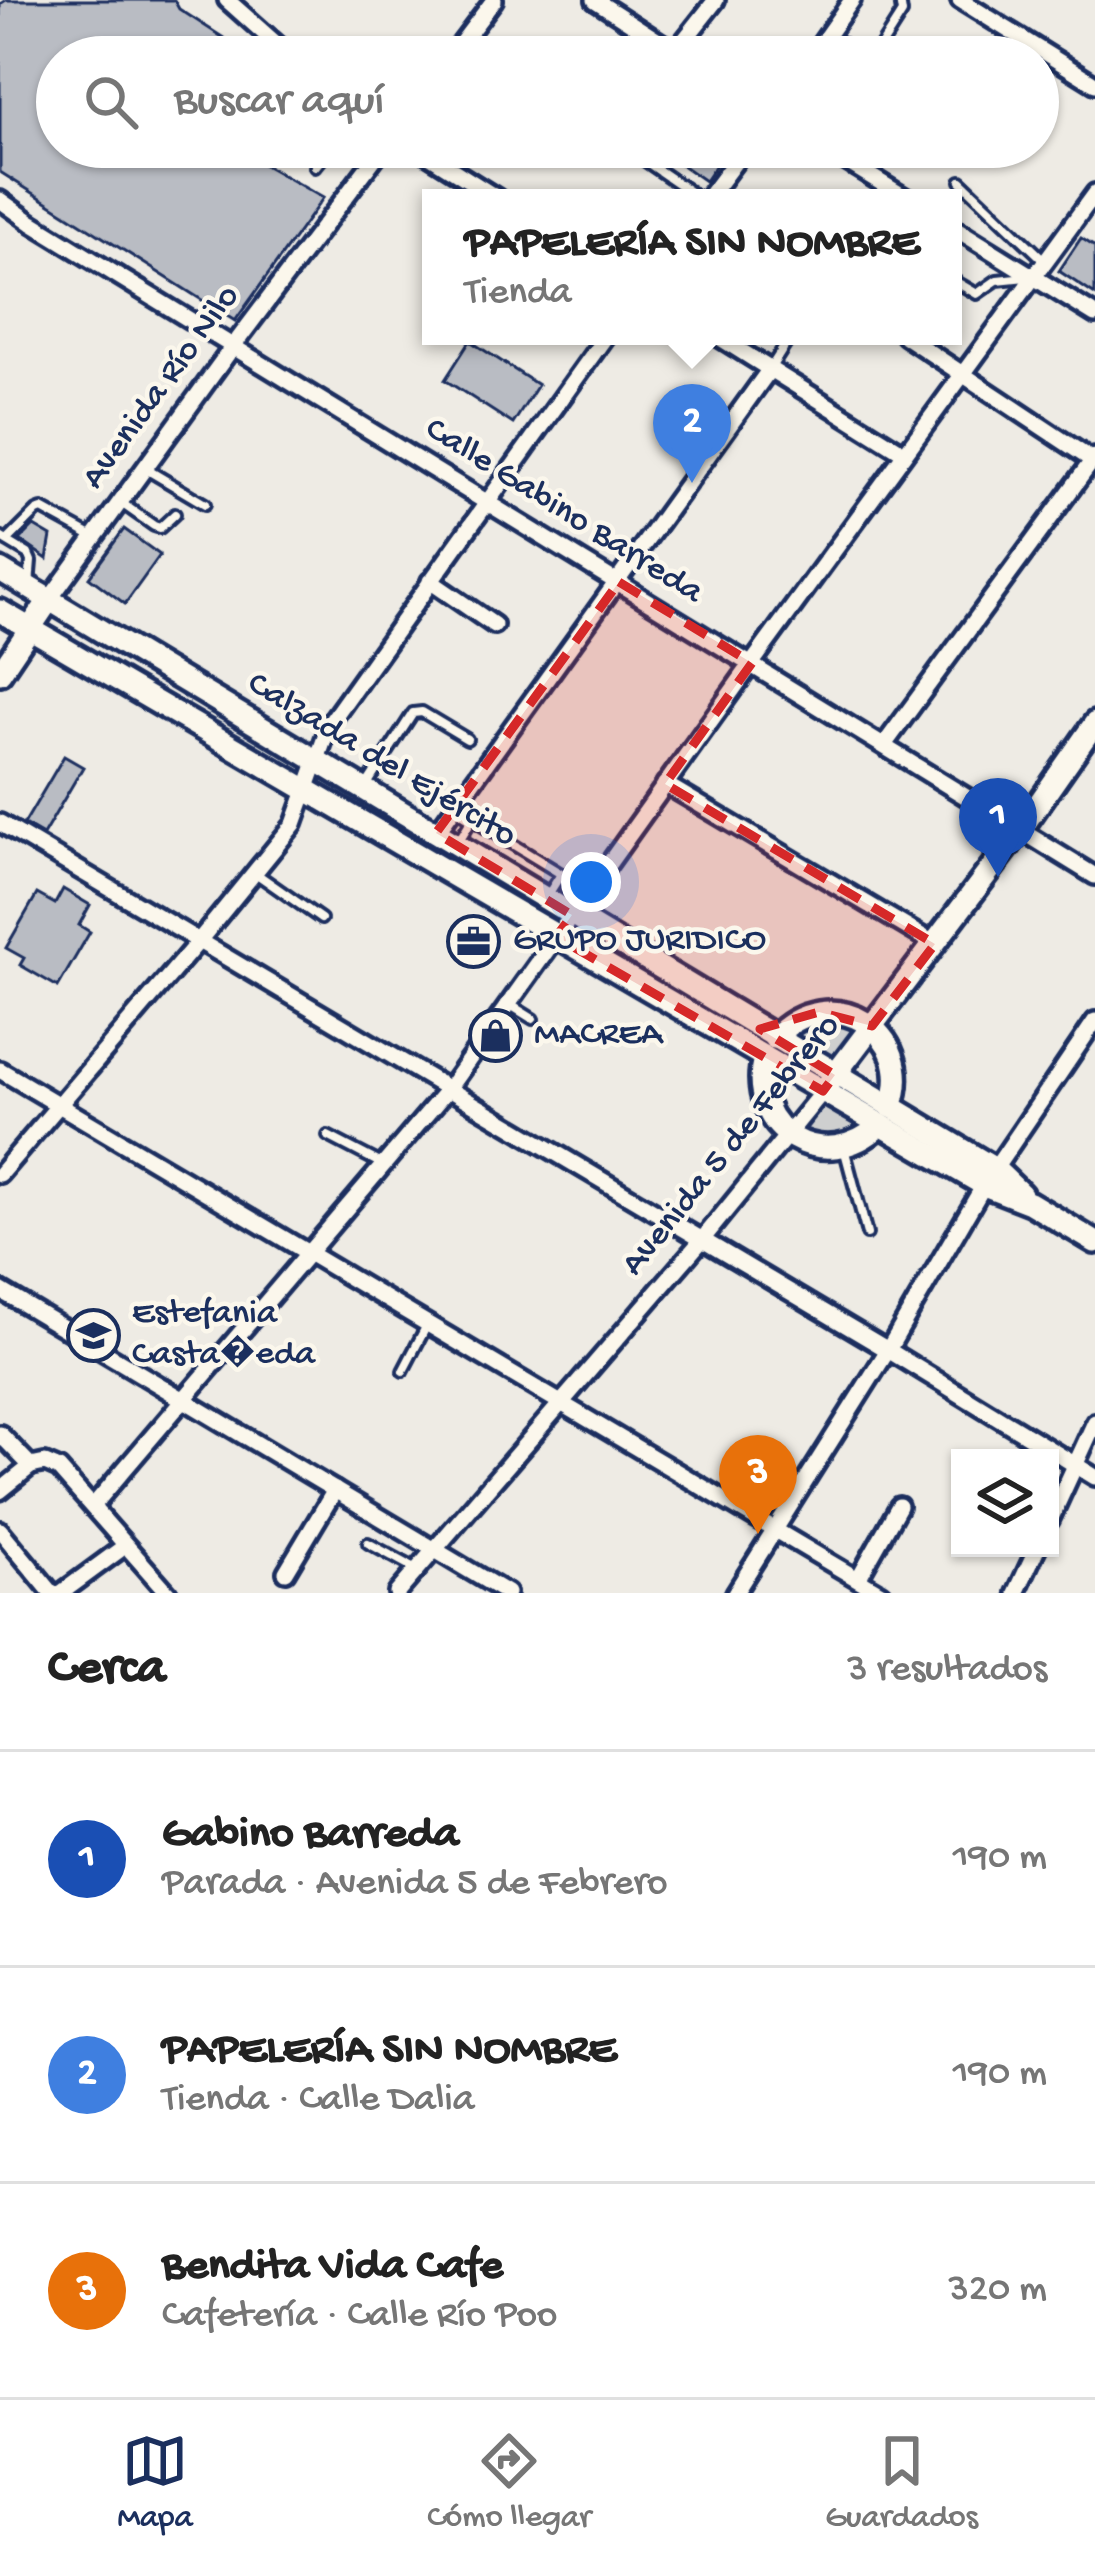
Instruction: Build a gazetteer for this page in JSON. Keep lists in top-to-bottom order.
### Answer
{
  "streets": {
    "main road": ["Avenida Río Nilo", "Calzada del Ejército", "Avenida 5 de Febrero"],
    "street": ["Calle Gabino Barreda"]
  },
  "crossings": [
    ["Avenida Río Nilo", "Calle Gabino Barreda"],
    ["Avenida Río Nilo", "Calzada del Ejército"],
    ["Calle Gabino Barreda", "Avenida 5 de Febrero"],
    ["Calzada del Ejército", "Avenida 5 de Febrero"]
  ],
  "places": {
    "office": ["GRUPO JURIDICO"],
    "shop": ["MACREA"],
    "school or university": ["Estefania Casta�eda"]
  },
  "page": {
    "search": "Buscar aquí",
    "popup": ["PAPELERÍA SIN NOMBRE", "Tienda"],
    "pins": ["2", "1", "3"],
    "heading": ["Cerca", "3 resultados"],
    "list": [
      {
        "mark": "1",
        "name": "Gabino Barreda",
        "note": "Parada · Avenida 5 de Febrero",
        "value": "190 m"
      },
      {
        "mark": "2",
        "name": "PAPELERÍA SIN NOMBRE",
        "note": "Tienda · Calle Dalia",
        "value": "190 m"
      },
      {
        "mark": "3",
        "name": "Bendita Vida Cafe",
        "note": "Cafetería · Calle Río Poo",
        "value": "320 m"
      }
    ],
    "nav": ["Mapa", "Cómo llegar", "Guardados"]
  }
}
